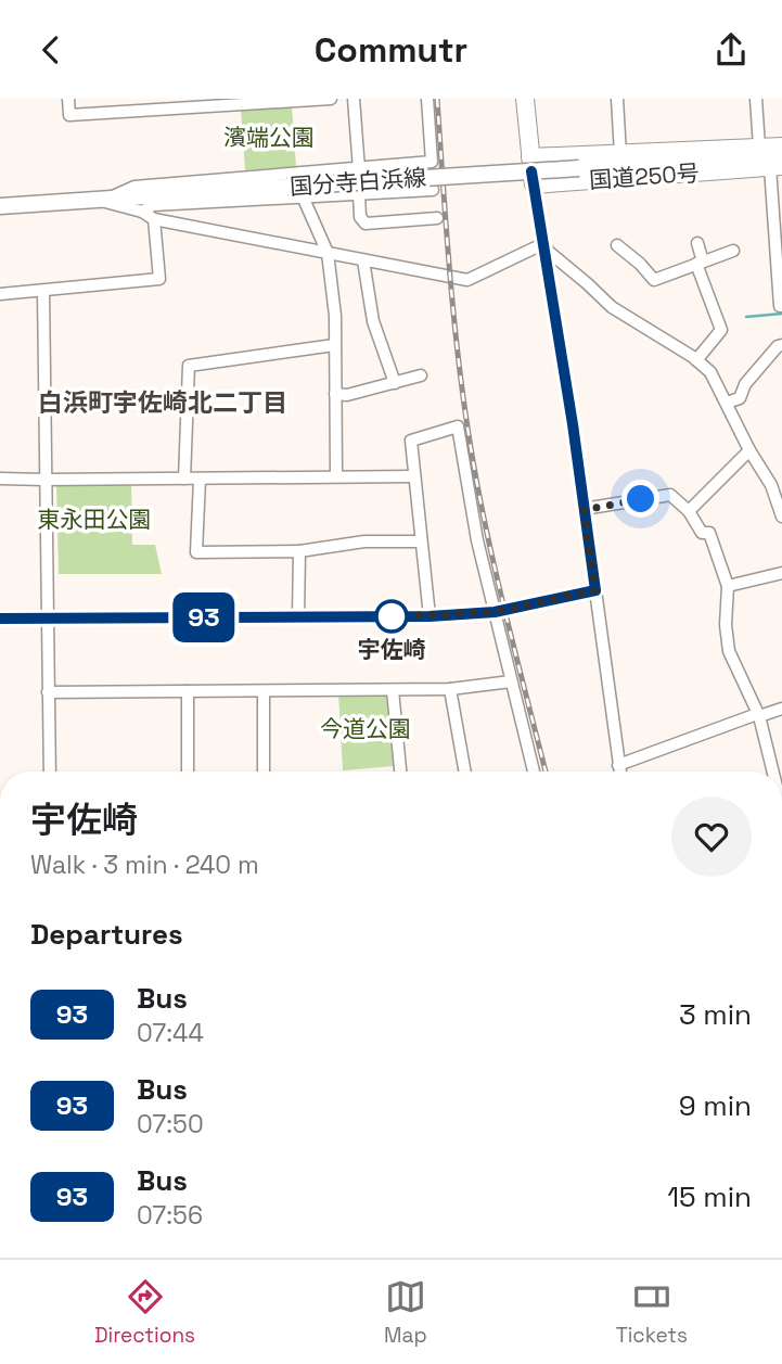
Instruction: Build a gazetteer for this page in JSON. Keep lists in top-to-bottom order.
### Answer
{
  "streets": {
    "highway": ["国道250号"],
    "main road": ["国分寺白浜線"]
  },
  "crossings": [
    ["国道250号", "国分寺白浜線"]
  ],
  "districts": ["白浜町宇佐崎北二丁目"],
  "parks": ["濱端公園", "東永田公園", "今道公園"],
  "places": ["宇佐崎"],
  "lines": ["bus line 93"],
  "page": {
    "header": "Commutr",
    "on_map": "93",
    "heading": [
      ["宇佐崎", "Walk · 3 min · 240 m"],
      "Departures"
    ],
    "list": [
      {
        "mark": "93",
        "name": "Bus",
        "note": "07:44",
        "value": "3 min"
      },
      {
        "mark": "93",
        "name": "Bus",
        "note": "07:50",
        "value": "9 min"
      },
      {
        "mark": "93",
        "name": "Bus",
        "note": "07:56",
        "value": "15 min"
      }
    ],
    "tabs": ["Directions", "Map", "Tickets"]
  }
}
